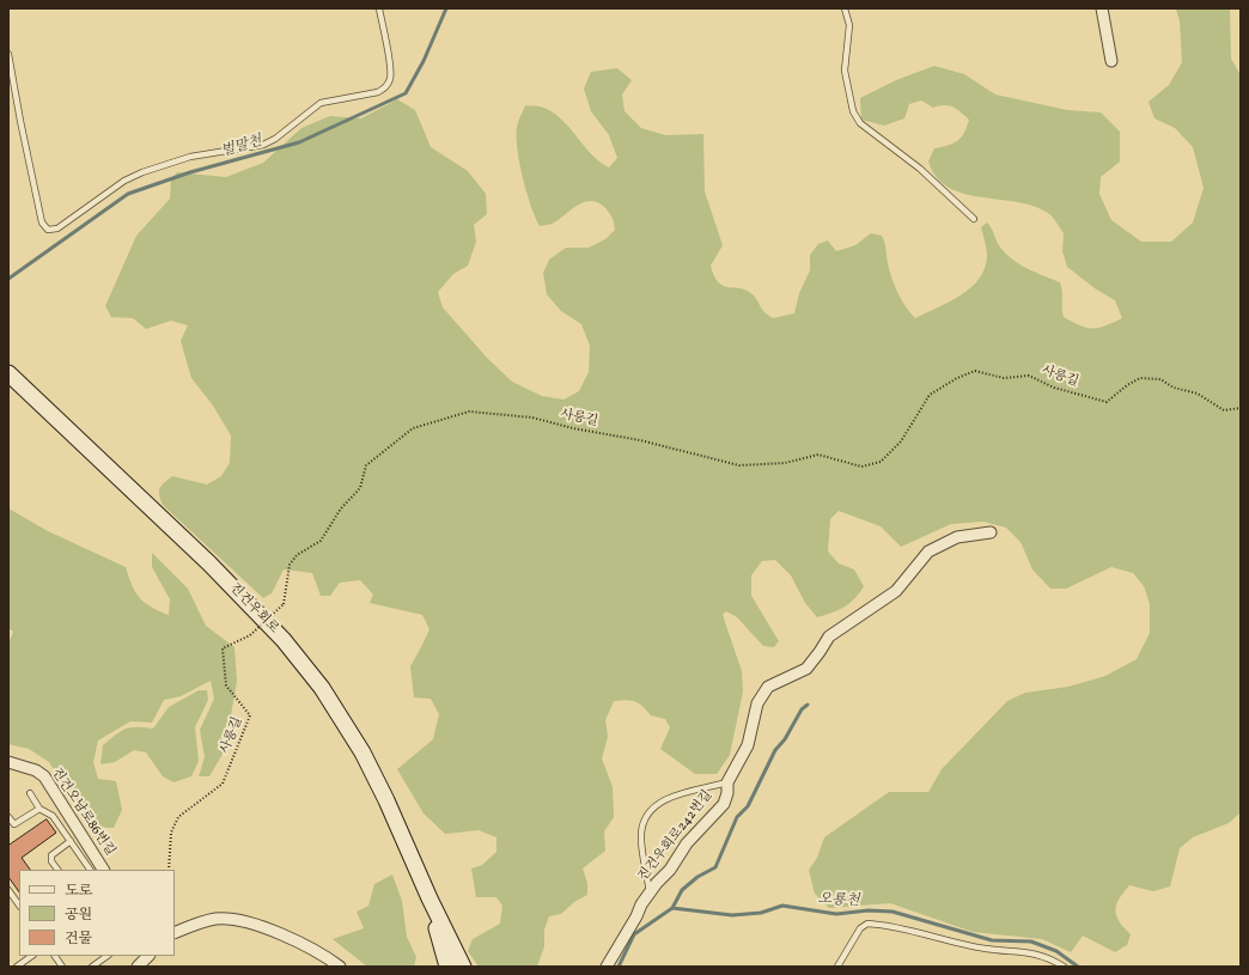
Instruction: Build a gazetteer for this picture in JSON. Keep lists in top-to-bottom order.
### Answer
{
  "streets": {
    "main road": ["진건우회로"],
    "street": ["진건오남로86번길", "진건우회로242번길"],
    "path": ["사릉길"]
  },
  "water": ["벌말천", "오룡천"],
  "legend": ["도로", "공원", "건물"]
}
